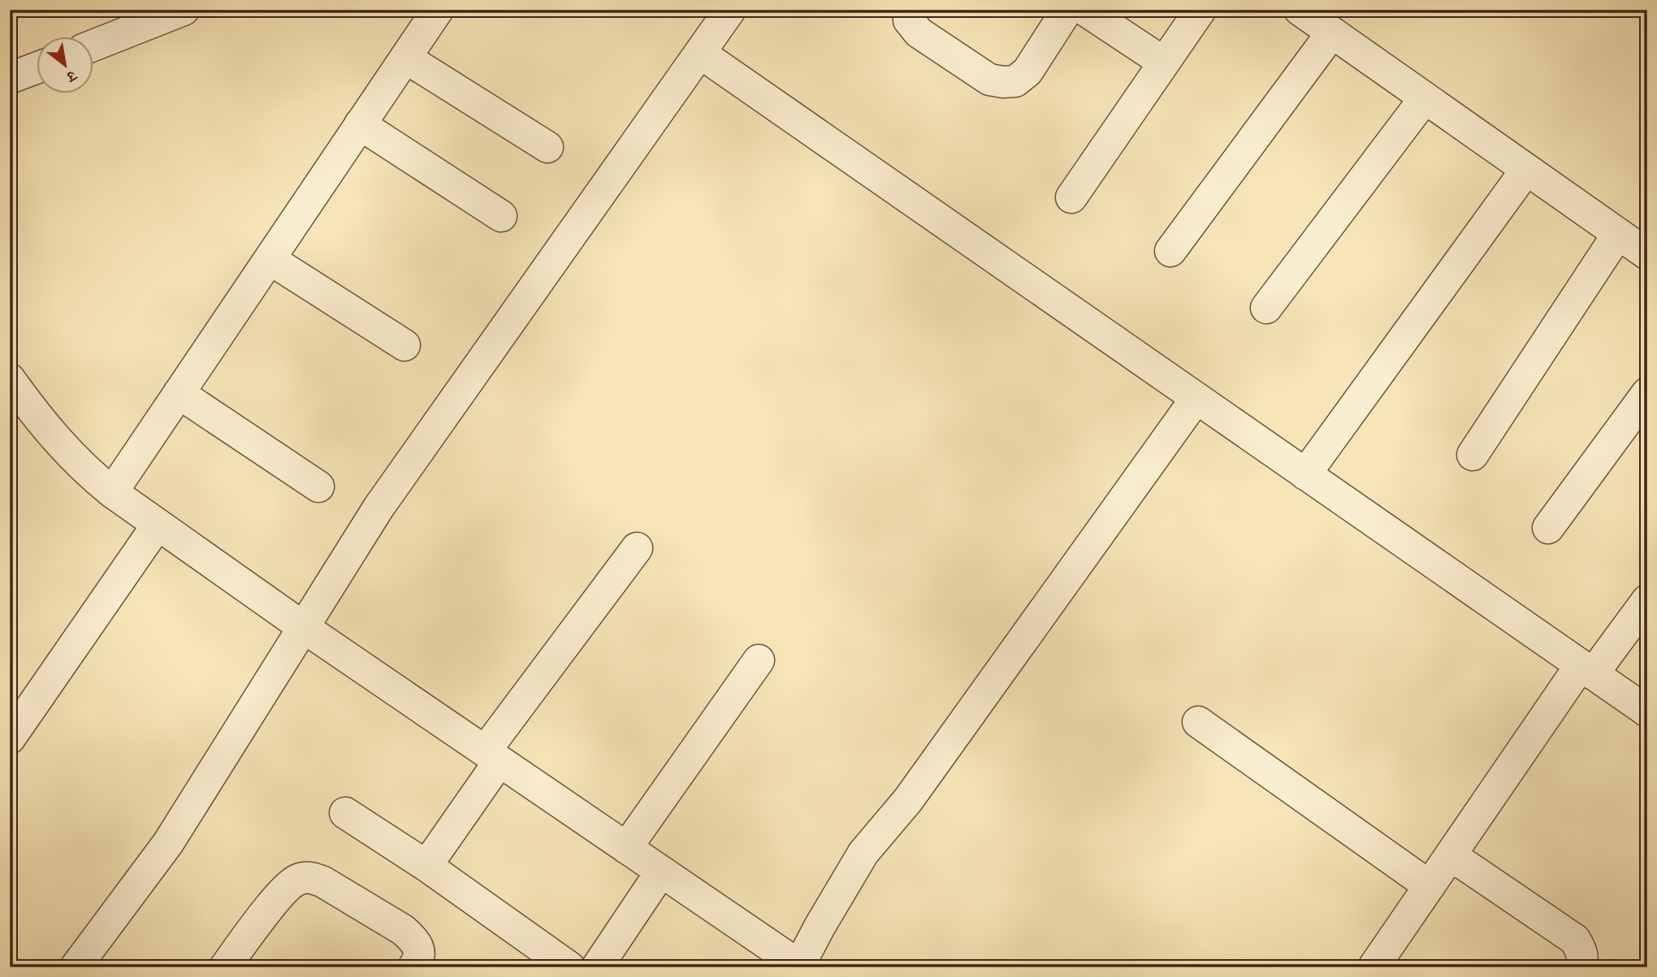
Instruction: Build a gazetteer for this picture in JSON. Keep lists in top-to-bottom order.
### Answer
{
  "north": "bottom right"
}
